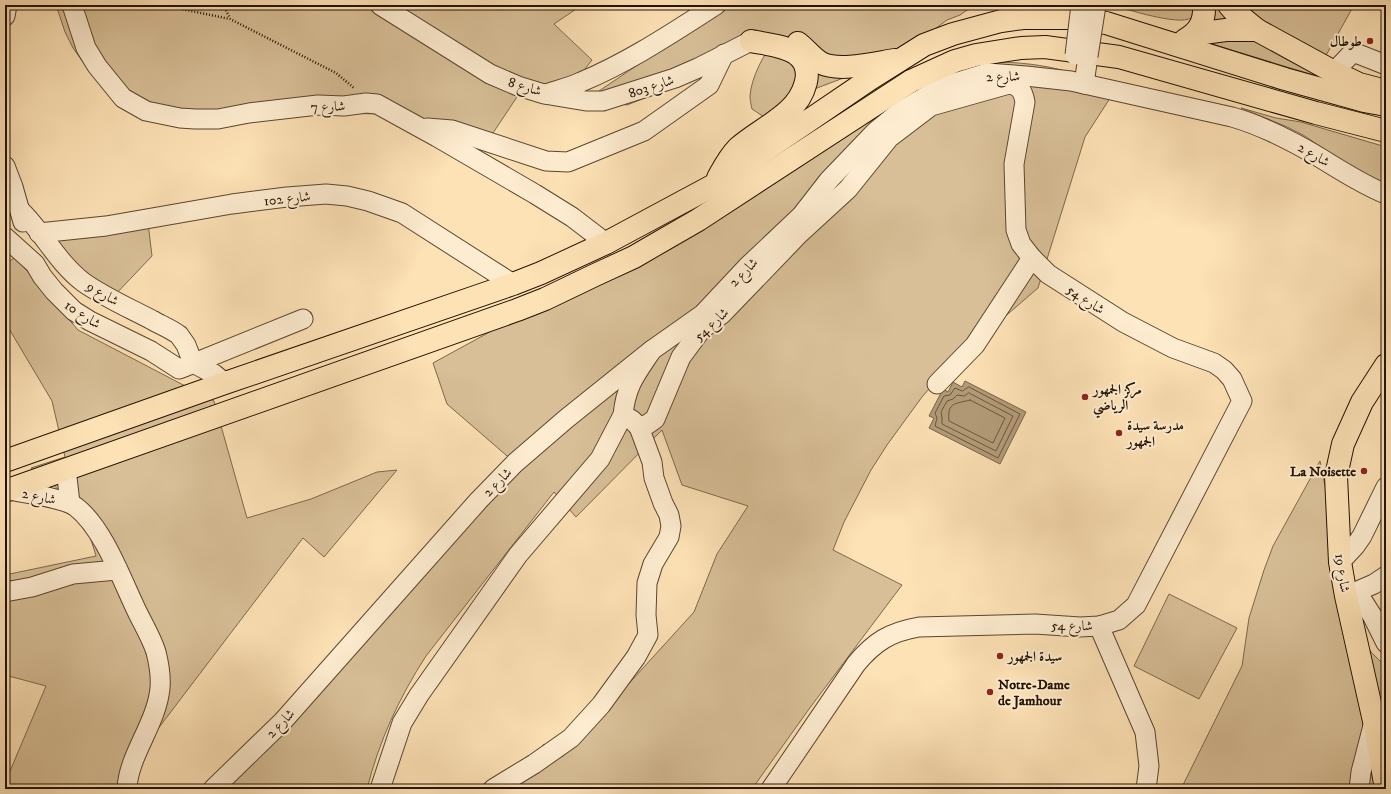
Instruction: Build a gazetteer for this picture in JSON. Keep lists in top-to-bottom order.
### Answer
{
  "streets": {
    "main road": ["شارع 19"],
    "street": [
      "شارع 2",
      "شارع 8",
      "شارع 803",
      "شارع 7",
      "شارع 102",
      "شارع 9",
      "شارع 54",
      "شارع 10"
    ]
  },
  "crossings": [
    ["شارع 8", "شارع 803"],
    ["شارع 102", "شارع 9"],
    ["شارع 9", "شارع 10"]
  ],
  "places": [
    "طوطال",
    "مركز الجمهور الرياضي",
    "مدرسة سيدة الجمهور",
    "La Noisette",
    "سيدة الجمهور",
    "Notre-Dame de Jamhour"
  ]
}
